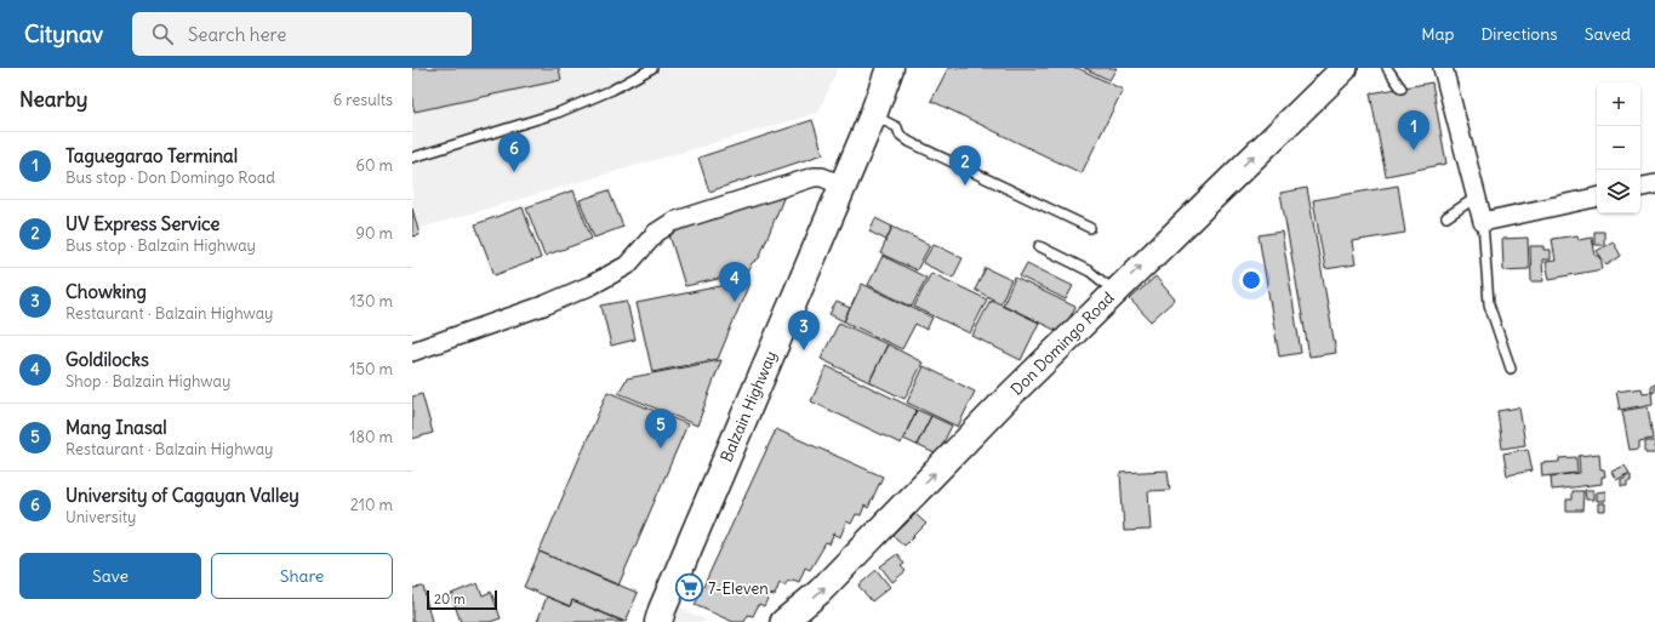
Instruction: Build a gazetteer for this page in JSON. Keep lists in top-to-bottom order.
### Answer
{
  "streets": {
    "main road": ["Don Domingo Road", "Balzain Highway"]
  },
  "one_way": ["Don Domingo Road"],
  "places": {
    "supermarket": ["7-Eleven"]
  },
  "scale_bar": "20 m",
  "page": {
    "header": "Citynav",
    "search": "Search here",
    "nav": ["Map", "Directions", "Saved"],
    "heading": ["Nearby", "6 results"],
    "map_buttons": ["+", "−"],
    "pins": [
      "1",
      "6",
      "2",
      "4",
      "3",
      "5"
    ],
    "list": [
      {
        "mark": "1",
        "name": "Taguegarao Terminal",
        "note": "Bus stop · Don Domingo Road",
        "value": "60 m"
      },
      {
        "mark": "2",
        "name": "UV Express Service",
        "note": "Bus stop · Balzain Highway",
        "value": "90 m"
      },
      {
        "mark": "3",
        "name": "Chowking",
        "note": "Restaurant · Balzain Highway",
        "value": "130 m"
      },
      {
        "mark": "4",
        "name": "Goldilocks",
        "note": "Shop · Balzain Highway",
        "value": "150 m"
      },
      {
        "mark": "5",
        "name": "Mang Inasal",
        "note": "Restaurant · Balzain Highway",
        "value": "180 m"
      },
      {
        "mark": "6",
        "name": "University of Cagayan Valley",
        "note": "University",
        "value": "210 m"
      }
    ],
    "buttons": ["Save", "Share"],
    "scale": "20 m"
  }
}
